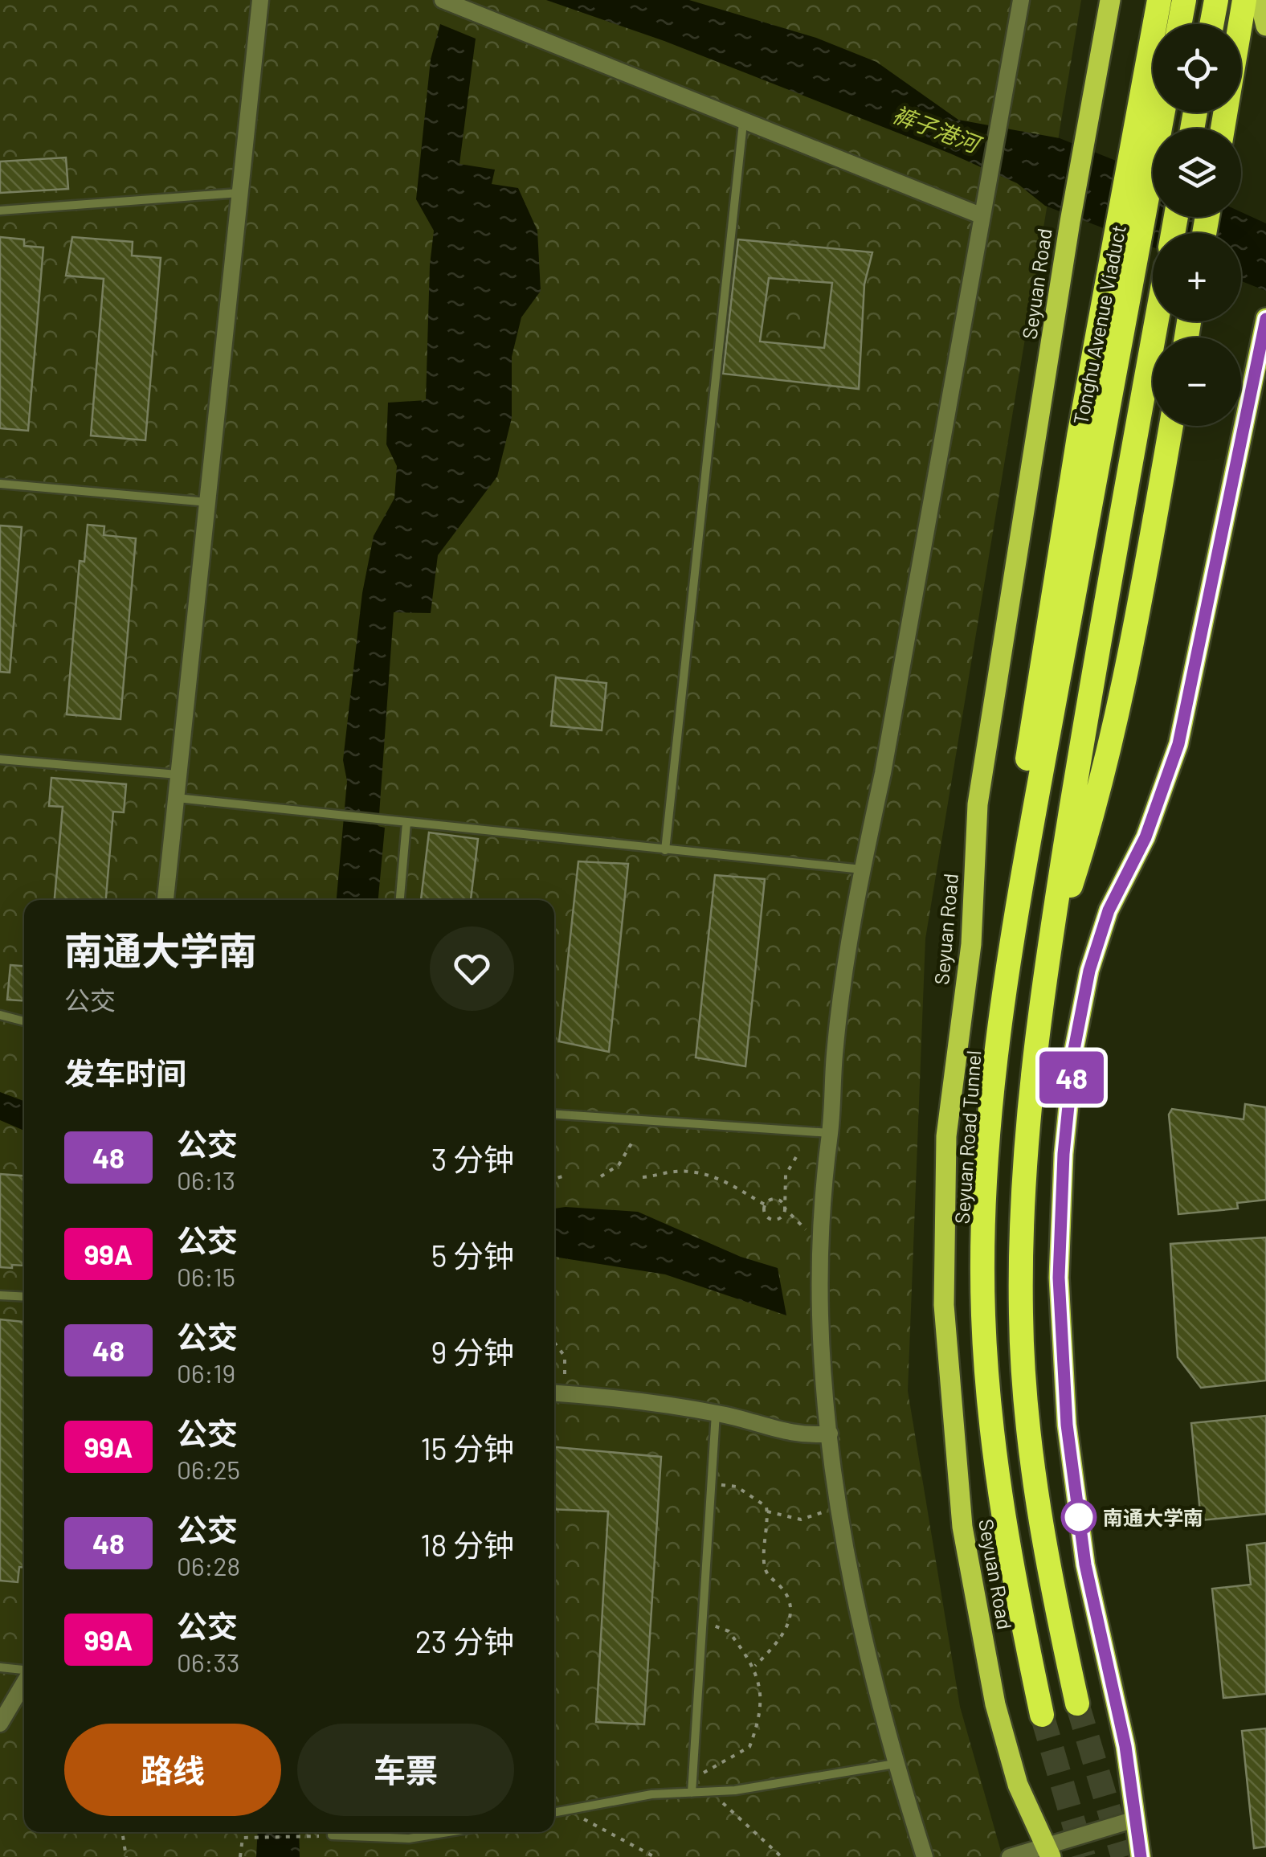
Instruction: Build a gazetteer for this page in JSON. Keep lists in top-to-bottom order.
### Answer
{
  "streets": {
    "highway": ["Tonghu Avenue Viaduct", "Seyuan Road Tunnel"],
    "main road": ["Seyuan Road"]
  },
  "crossings": [
    ["Tonghu Avenue Viaduct", "Seyuan Road Tunnel"]
  ],
  "water": ["裤子港河"],
  "places": ["南通大学南"],
  "lines": ["bus line 48"],
  "page": {
    "on_map": "48",
    "map_buttons": ["+", "−"],
    "heading": [
      ["南通大学南", "公交"],
      "发车时间"
    ],
    "list": [
      {
        "mark": "48",
        "name": "公交",
        "note": "06:13",
        "value": "3 分钟"
      },
      {
        "mark": "99A",
        "name": "公交",
        "note": "06:15",
        "value": "5 分钟"
      },
      {
        "mark": "48",
        "name": "公交",
        "note": "06:19",
        "value": "9 分钟"
      },
      {
        "mark": "99A",
        "name": "公交",
        "note": "06:25",
        "value": "15 分钟"
      },
      {
        "mark": "48",
        "name": "公交",
        "note": "06:28",
        "value": "18 分钟"
      },
      {
        "mark": "99A",
        "name": "公交",
        "note": "06:33",
        "value": "23 分钟"
      }
    ],
    "buttons": ["路线", "车票"]
  }
}
